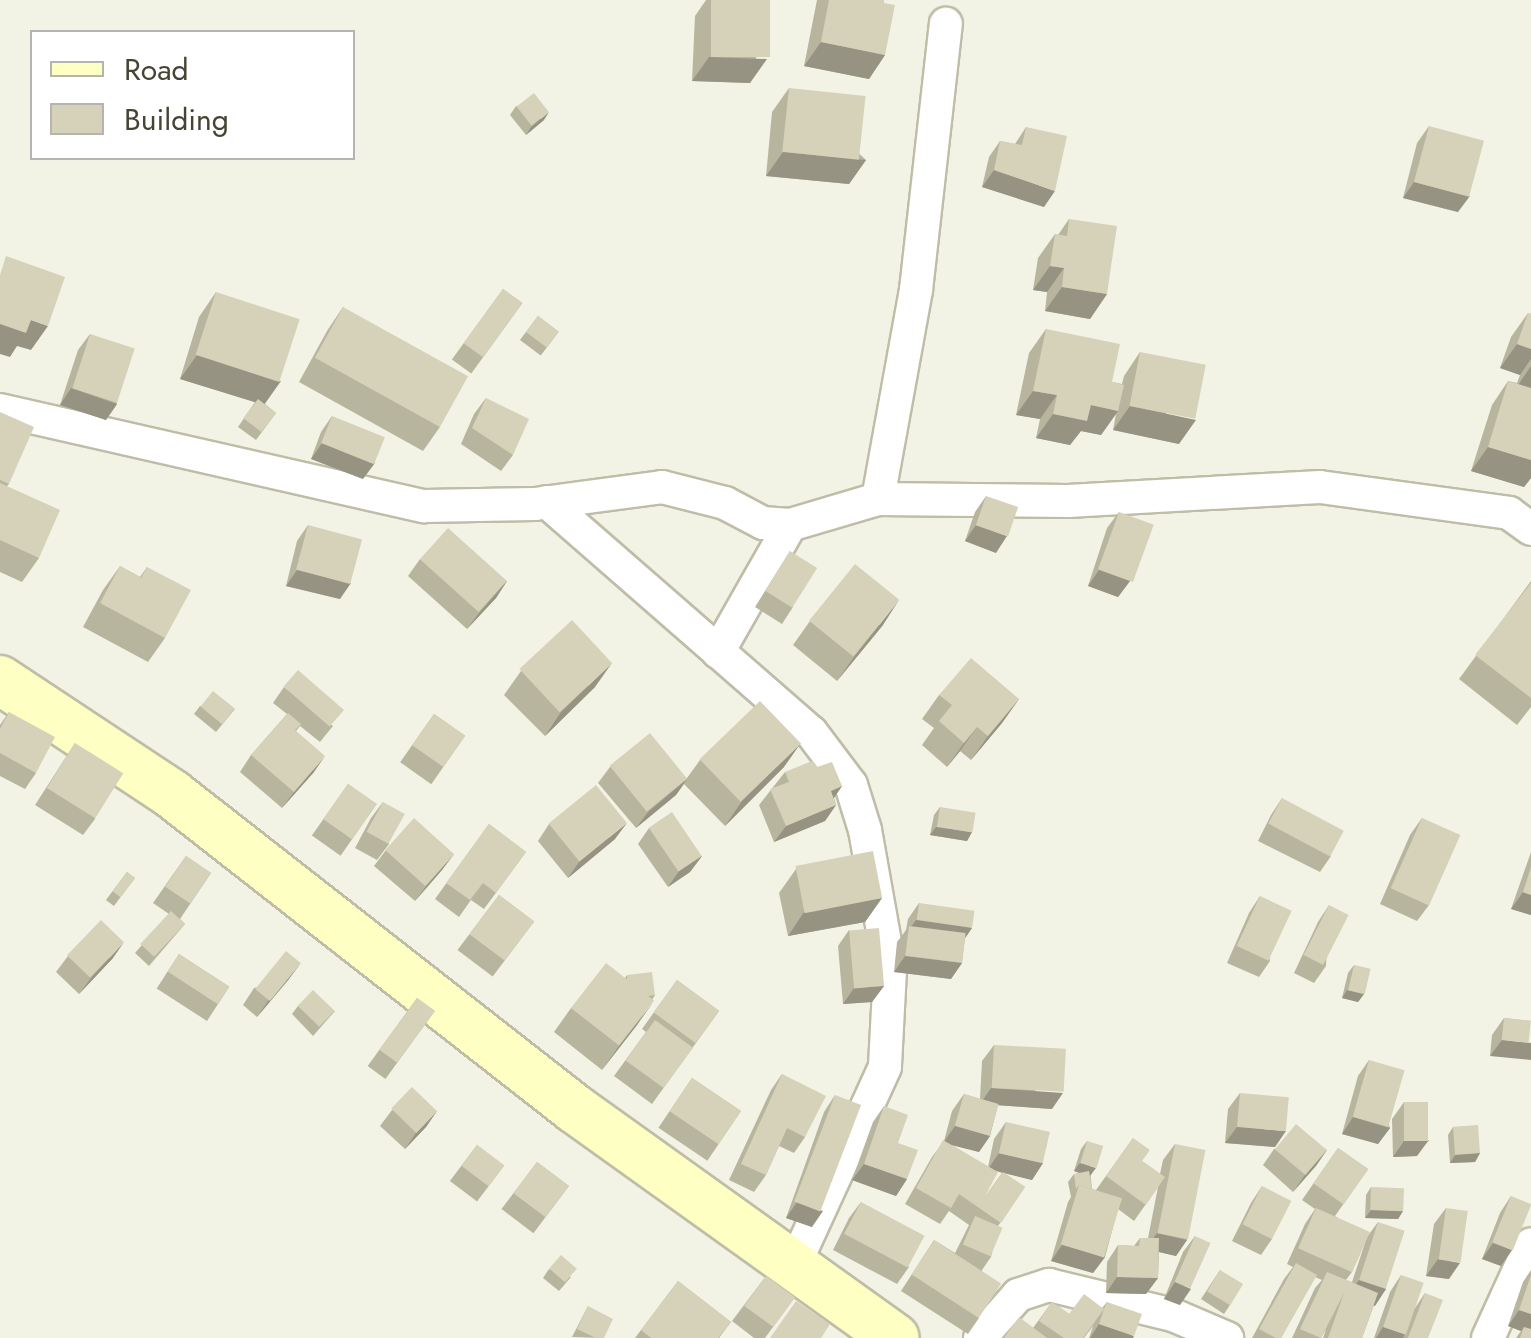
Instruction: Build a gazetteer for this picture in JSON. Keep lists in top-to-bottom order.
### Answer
{
  "legend": ["Road", "Building"]
}
